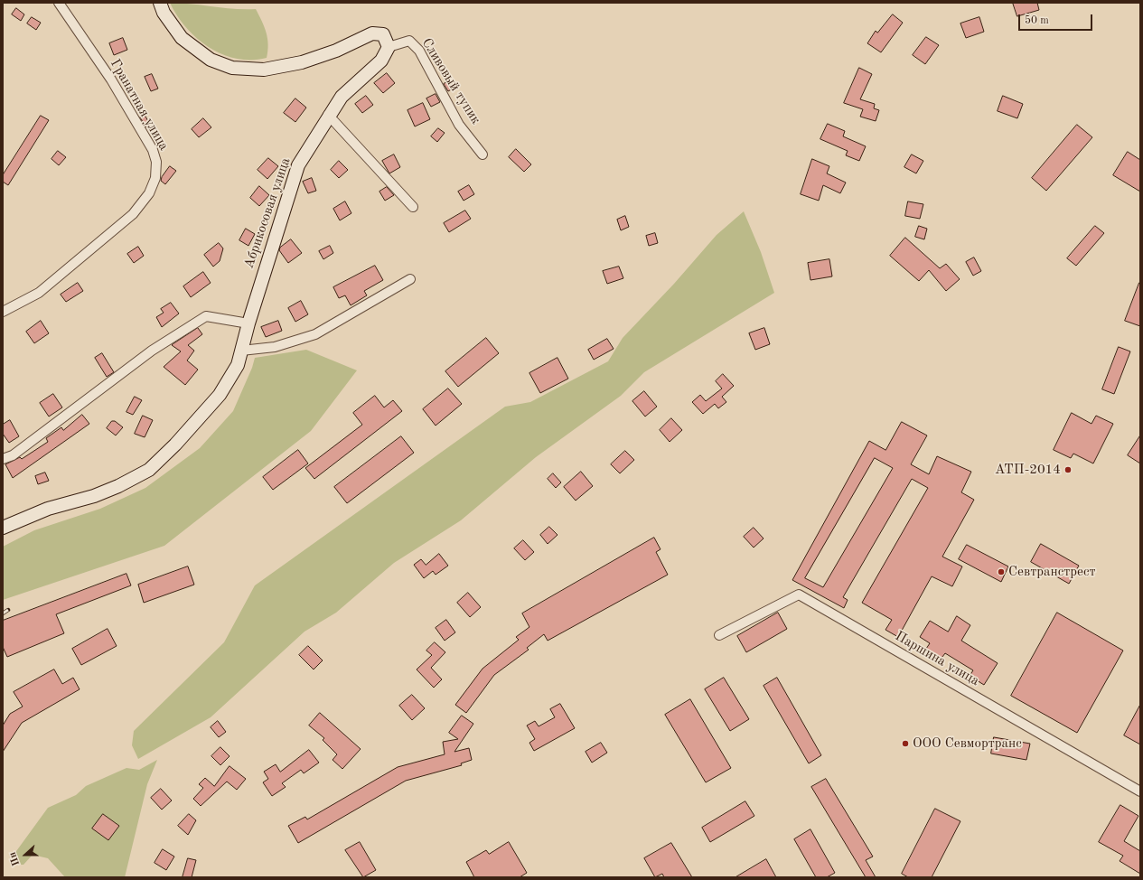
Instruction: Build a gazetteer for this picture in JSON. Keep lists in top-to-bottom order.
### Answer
{
  "streets": {
    "main road": ["Абрикосовая улица"],
    "street": ["Сливовый тупик", "Гранатная улица", "Паршина улица"]
  },
  "crossings": [
    ["Сливовый тупик", "Абрикосовая улица"]
  ],
  "places": ["АТП-2014", "Севтранстрест", "ООО Севмортранс"],
  "scale_bar": "50 m",
  "north": "left"
}
